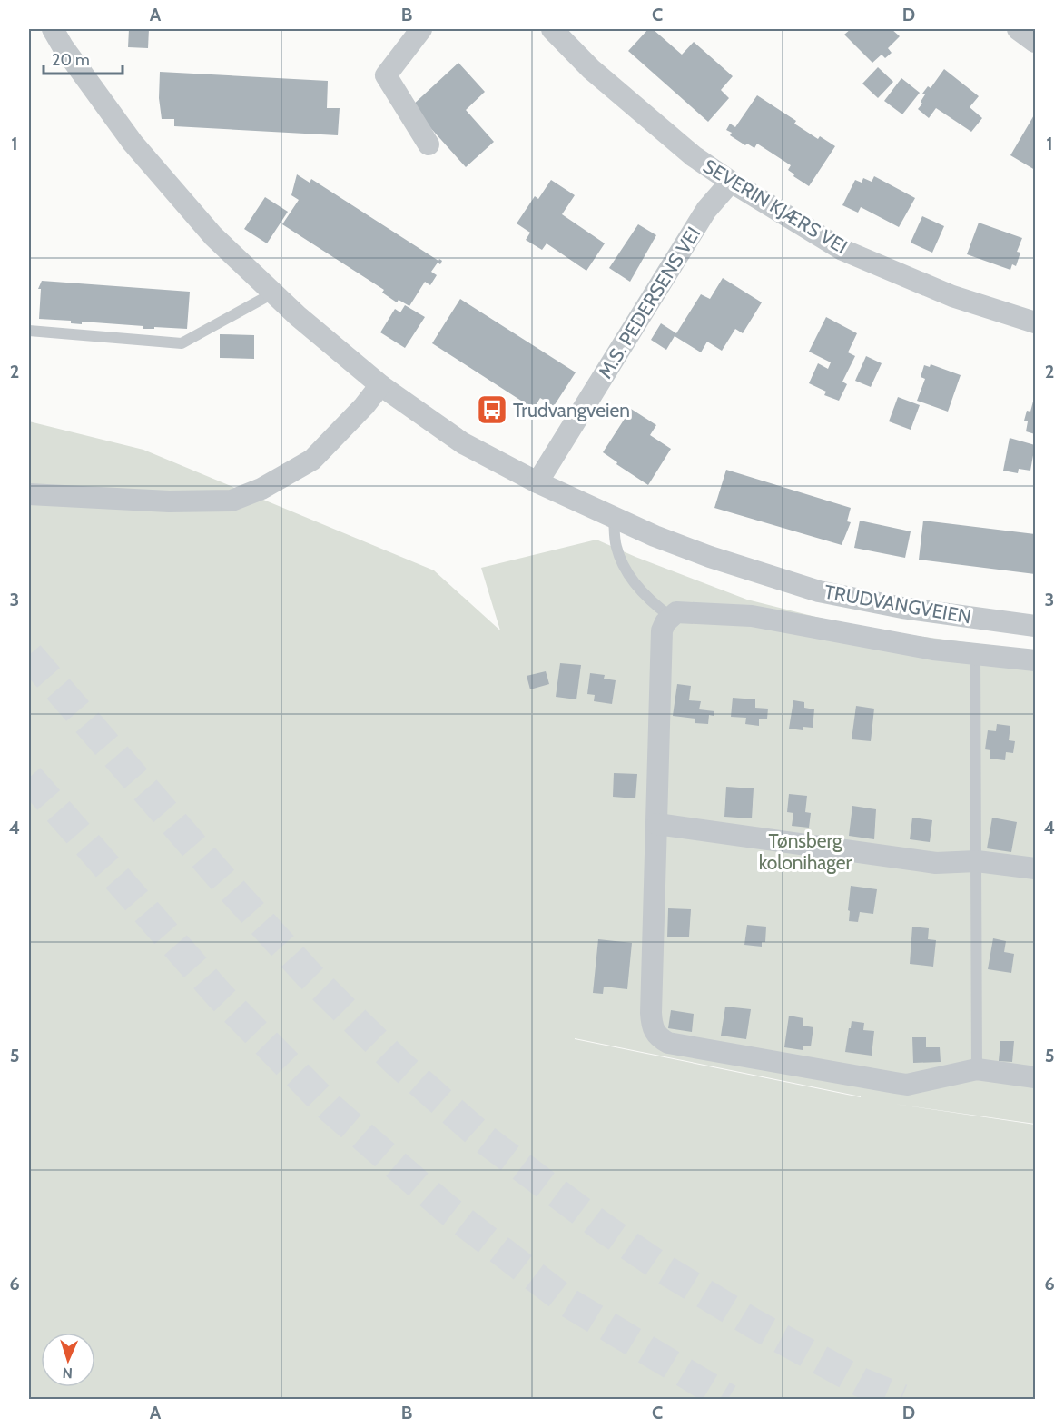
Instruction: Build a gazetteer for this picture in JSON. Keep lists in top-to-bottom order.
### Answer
{
  "streets": {
    "street": ["SEVERIN KJÆRS VEI", "M.S. PEDERSENS VEI", "TRUDVANGVEIEN"]
  },
  "crossings": [
    ["SEVERIN KJÆRS VEI", "M.S. PEDERSENS VEI"],
    ["M.S. PEDERSENS VEI", "TRUDVANGVEIEN"]
  ],
  "parks": ["Tønsberg kolonihager"],
  "places": {
    "bus stop": ["Trudvangveien"]
  },
  "scale_bar": "20 m",
  "north": "bottom",
  "grid": {
    "columns": [
      "A",
      "B",
      "C",
      "D"
    ],
    "rows": [
      "1",
      "2",
      "3",
      "4",
      "5",
      "6"
    ]
  }
}
